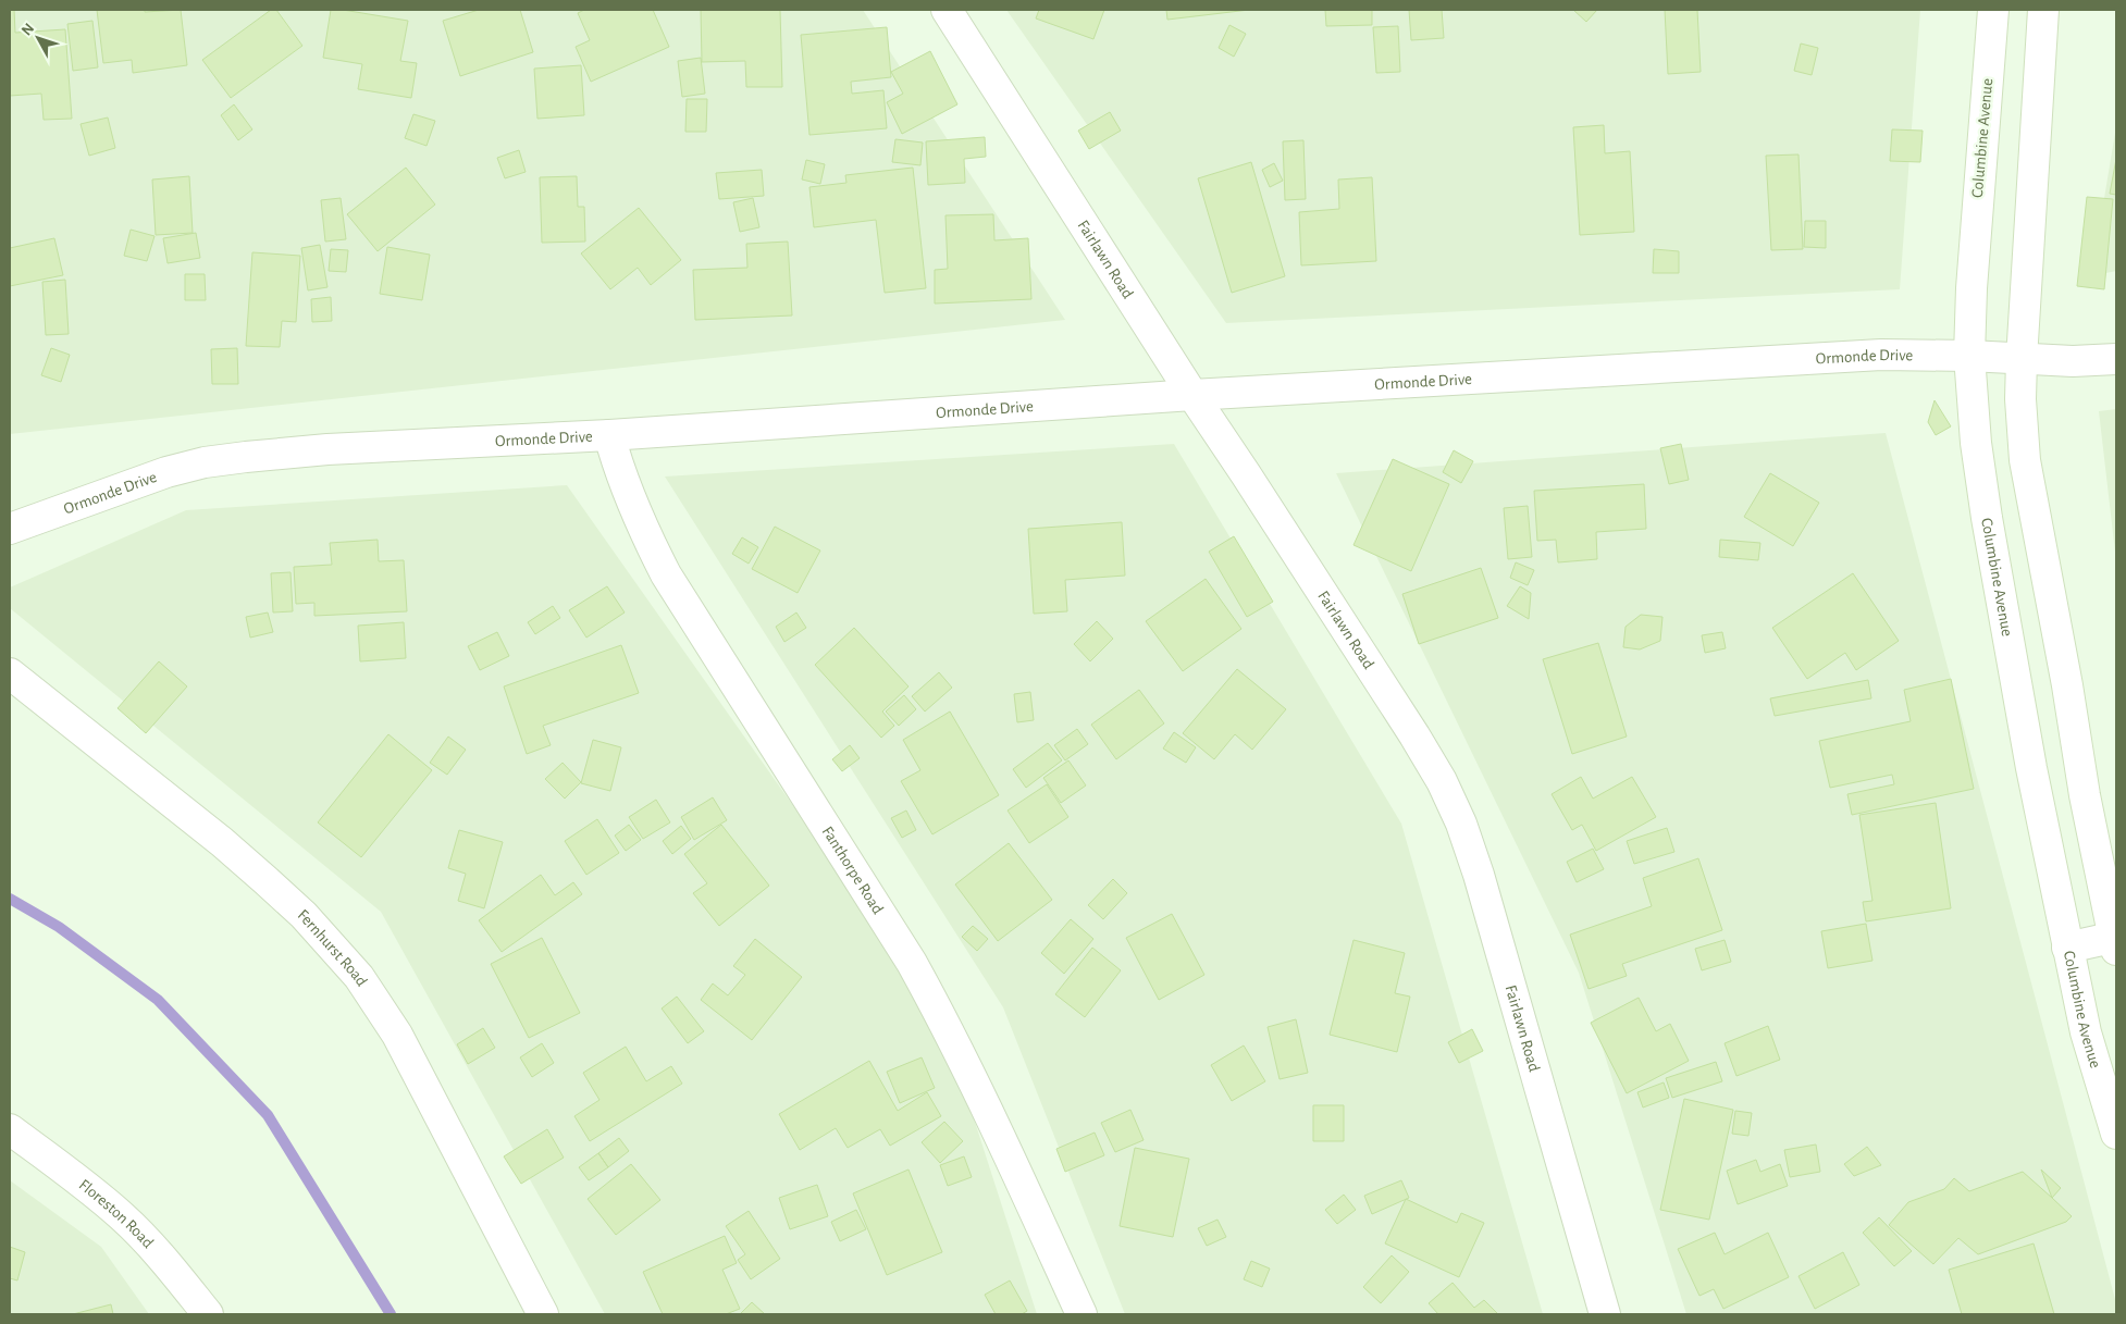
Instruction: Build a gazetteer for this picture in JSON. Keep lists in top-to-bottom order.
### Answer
{
  "streets": {
    "street": [
      "Columbine Avenue",
      "Fairlawn Road",
      "Ormonde Drive",
      "Fanthorpe Road",
      "Fernhurst Road",
      "Floreston Road"
    ]
  },
  "crossings": [
    ["Columbine Avenue", "Ormonde Drive"],
    ["Fairlawn Road", "Ormonde Drive"],
    ["Ormonde Drive", "Fanthorpe Road"]
  ],
  "north": "top left"
}
